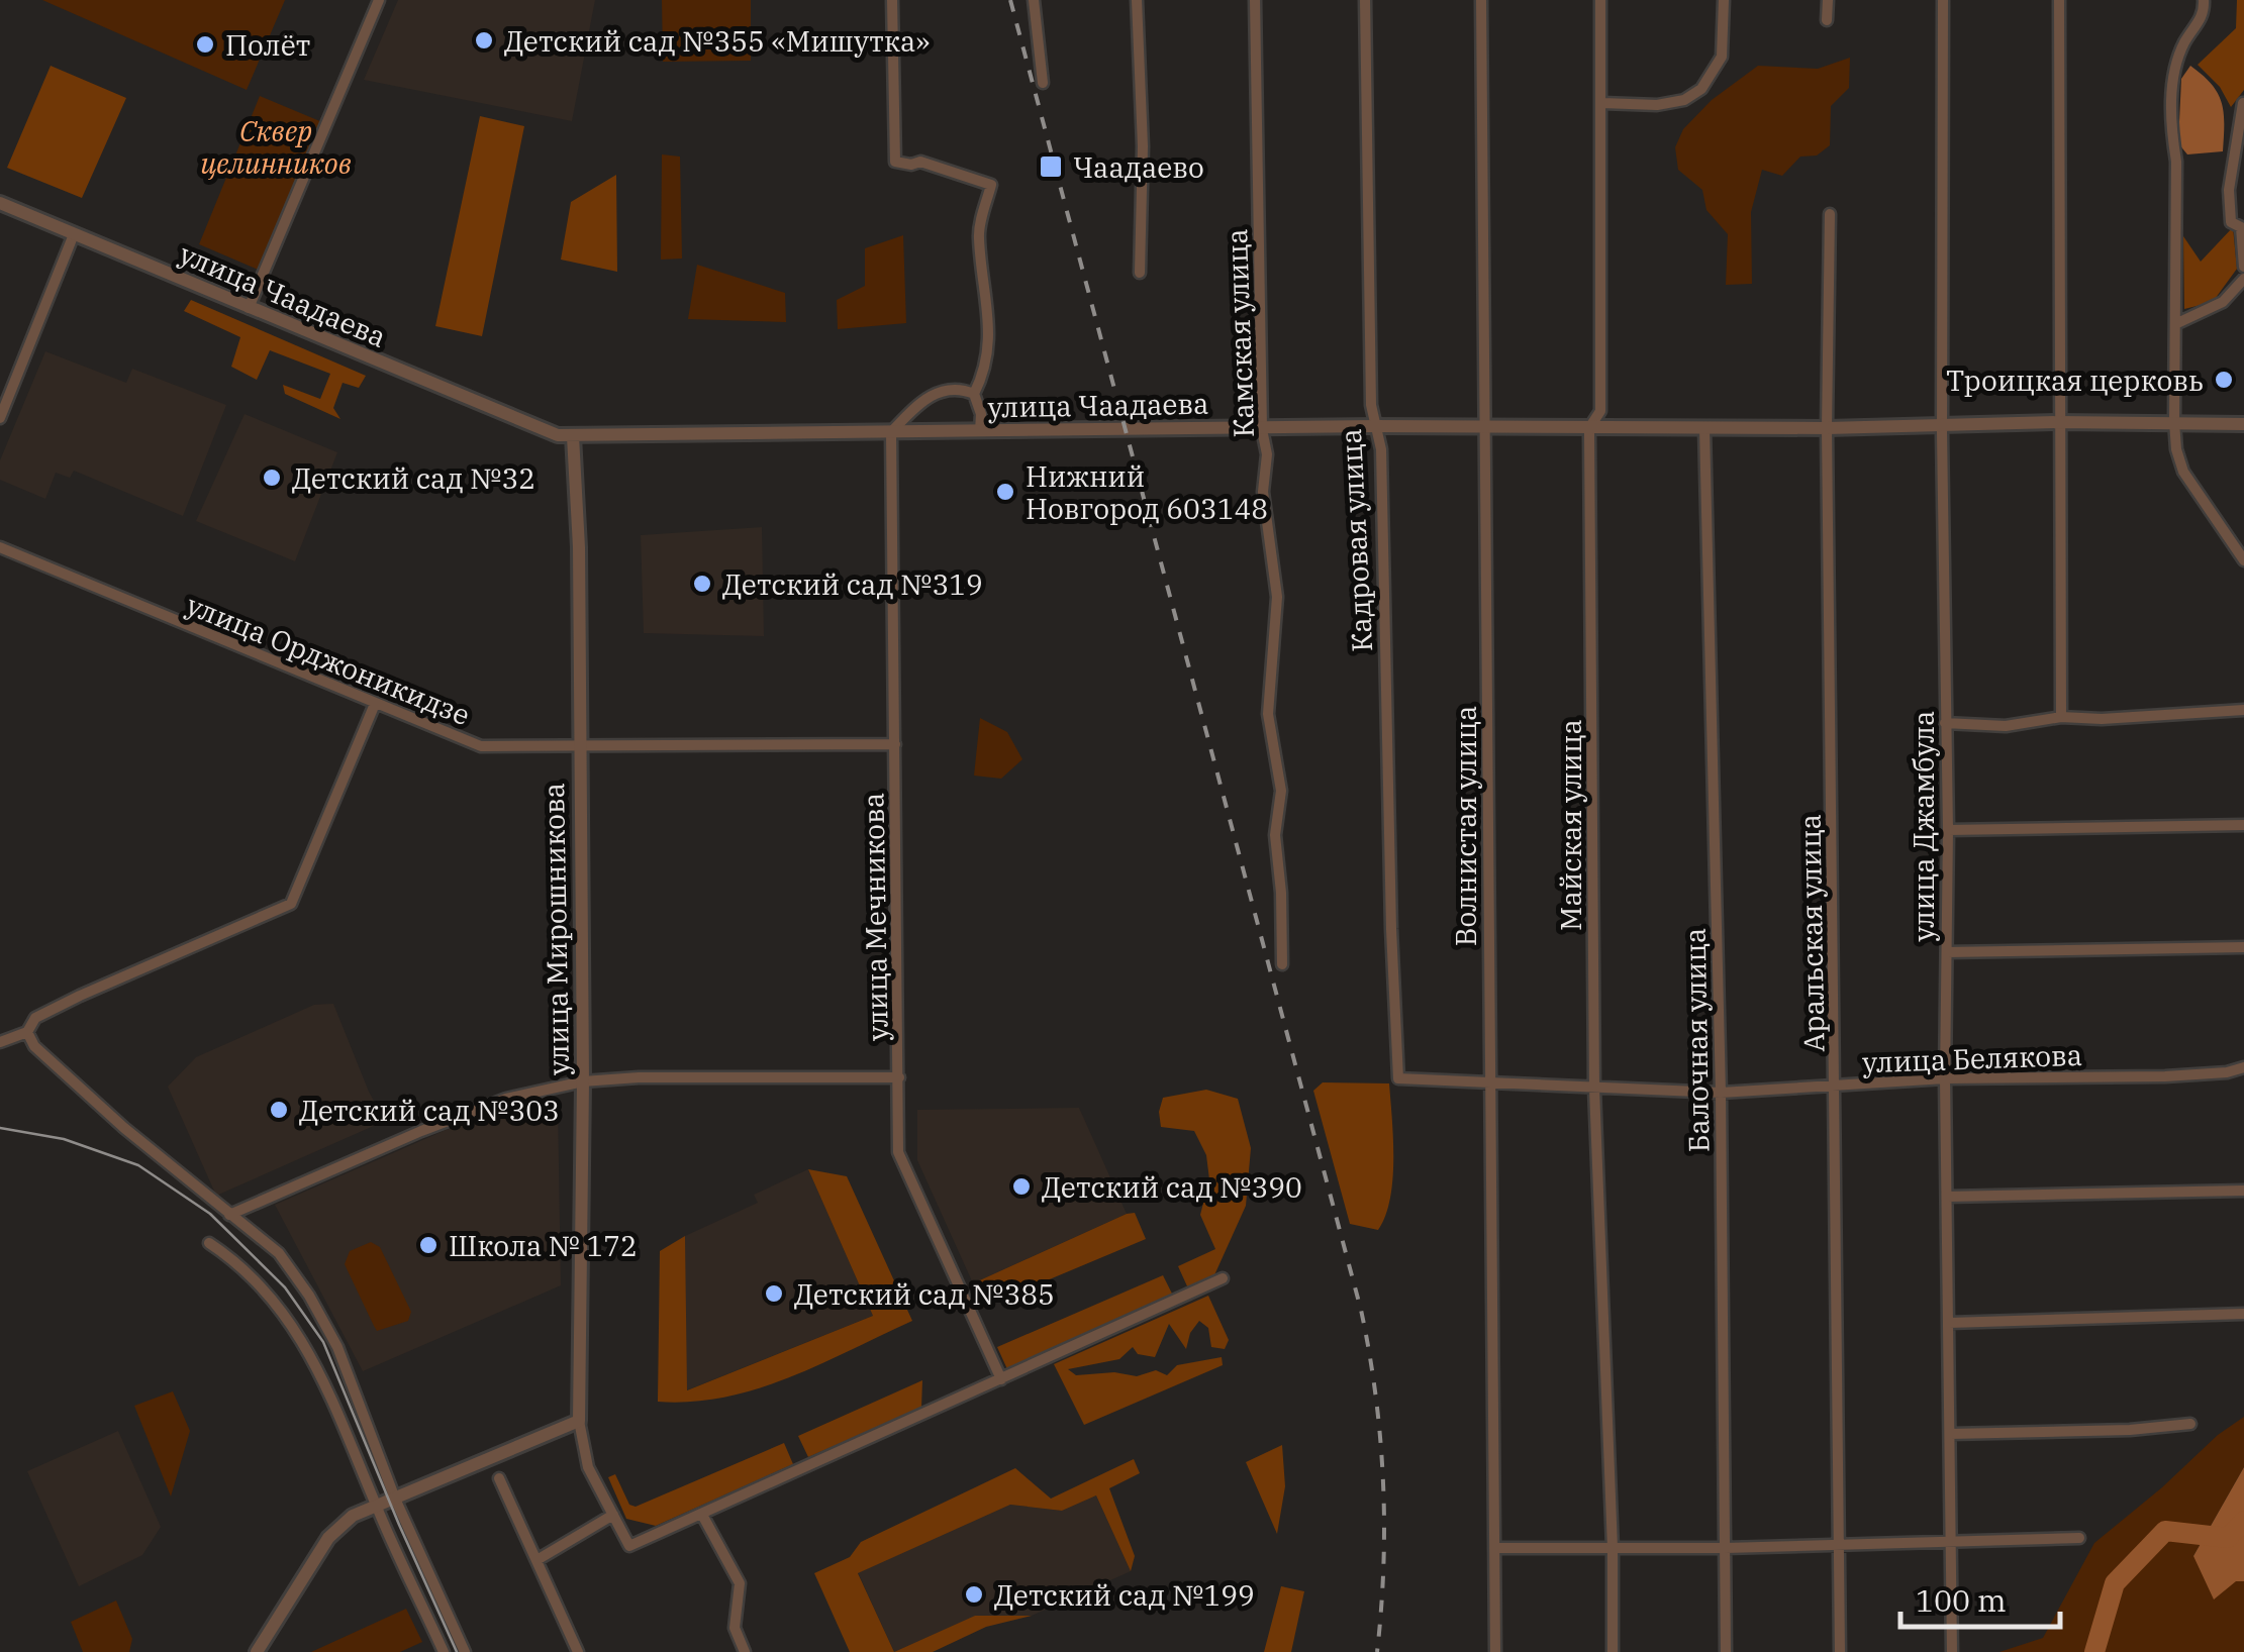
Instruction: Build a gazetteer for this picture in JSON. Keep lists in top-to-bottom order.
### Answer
{
  "streets": {
    "street": [
      "улица Чаадаева",
      "Камская улица",
      "Кадровая улица",
      "улица Орджоникидзе",
      "Майская улица",
      "Волнистая улица",
      "улица Джамбула",
      "улица Мечникова",
      "улица Мирошникова",
      "Аральская улица",
      "Балочная улица",
      "улица Белякова"
    ]
  },
  "crossings": [
    ["улица Чаадаева", "Камская улица"],
    ["улица Чаадаева", "Кадровая улица"],
    ["улица Чаадаева", "Майская улица"],
    ["улица Чаадаева", "Волнистая улица"],
    ["улица Чаадаева", "улица Джамбула"],
    ["улица Чаадаева", "улица Мечникова"],
    ["улица Чаадаева", "улица Мирошникова"],
    ["улица Чаадаева", "Аральская улица"],
    ["улица Чаадаева", "Балочная улица"],
    ["Кадровая улица", "улица Белякова"],
    ["улица Орджоникидзе", "улица Мечникова"],
    ["улица Орджоникидзе", "улица Мирошникова"],
    ["Майская улица", "улица Белякова"],
    ["Волнистая улица", "улица Белякова"],
    ["улица Джамбула", "улица Белякова"],
    ["Аральская улица", "улица Белякова"],
    ["Балочная улица", "улица Белякова"]
  ],
  "parks": ["Сквер целинников"],
  "places": {
    "other": [
      "Детский сад №355 «Мишутка»",
      "Полёт",
      "Троицкая церковь",
      "Детский сад №32",
      "Нижний Новгород 603148",
      "Детский сад №319",
      "Детский сад №303",
      "Детский сад №390",
      "Школа № 172",
      "Детский сад №385",
      "Детский сад №199"
    ],
    "transit": ["Чаадаево"]
  },
  "scale_bar": "100 m"
}
